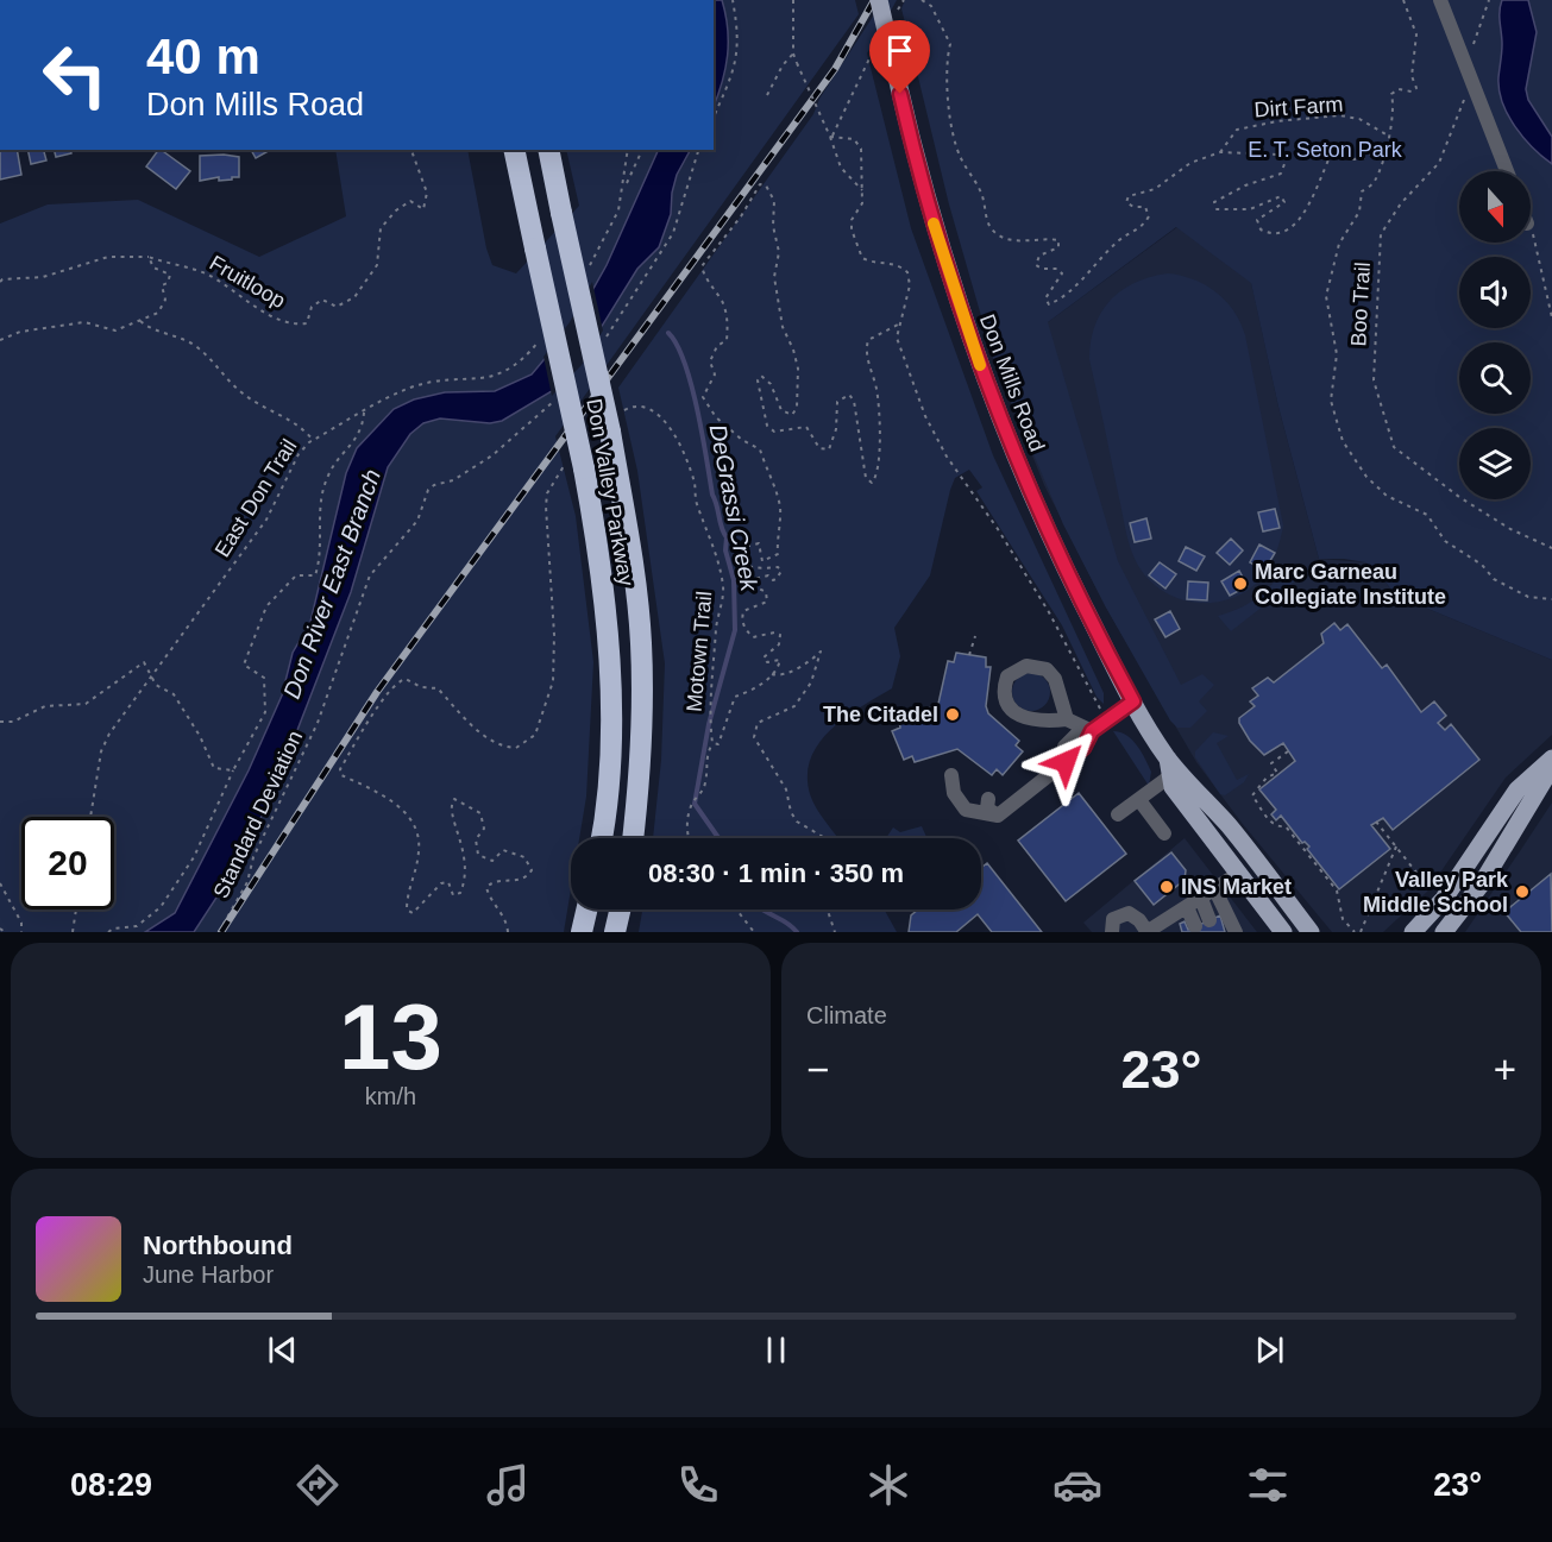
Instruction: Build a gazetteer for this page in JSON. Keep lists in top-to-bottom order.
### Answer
{
  "streets": {
    "highway": ["Don Valley Parkway"],
    "main road": ["Don Mills Road"],
    "path": [
      "Dirt Farm",
      "Fruitloop",
      "Boo Trail",
      "East Don Trail",
      "Motown Trail",
      "Standard Deviation"
    ]
  },
  "water": ["DeGrassi Creek", "Don River East Branch"],
  "parks": ["E. T. Seton Park"],
  "places": [
    "Marc Garneau Collegiate Institute",
    "The Citadel",
    "INS Market",
    "Valley Park Middle School"
  ],
  "north": "bottom",
  "page": {
    "turn": ["40 m", "Don Mills Road"],
    "limit": "20",
    "trip": "08:30 · 1 min · 350 m",
    "tile": [
      ["13", "km/h"],
      "Climate"
    ],
    "heat": ["−", "23°", "+"],
    "song": ["Northbound", "June Harbor"],
    "tabs": ["08:29", "23°"]
  }
}
